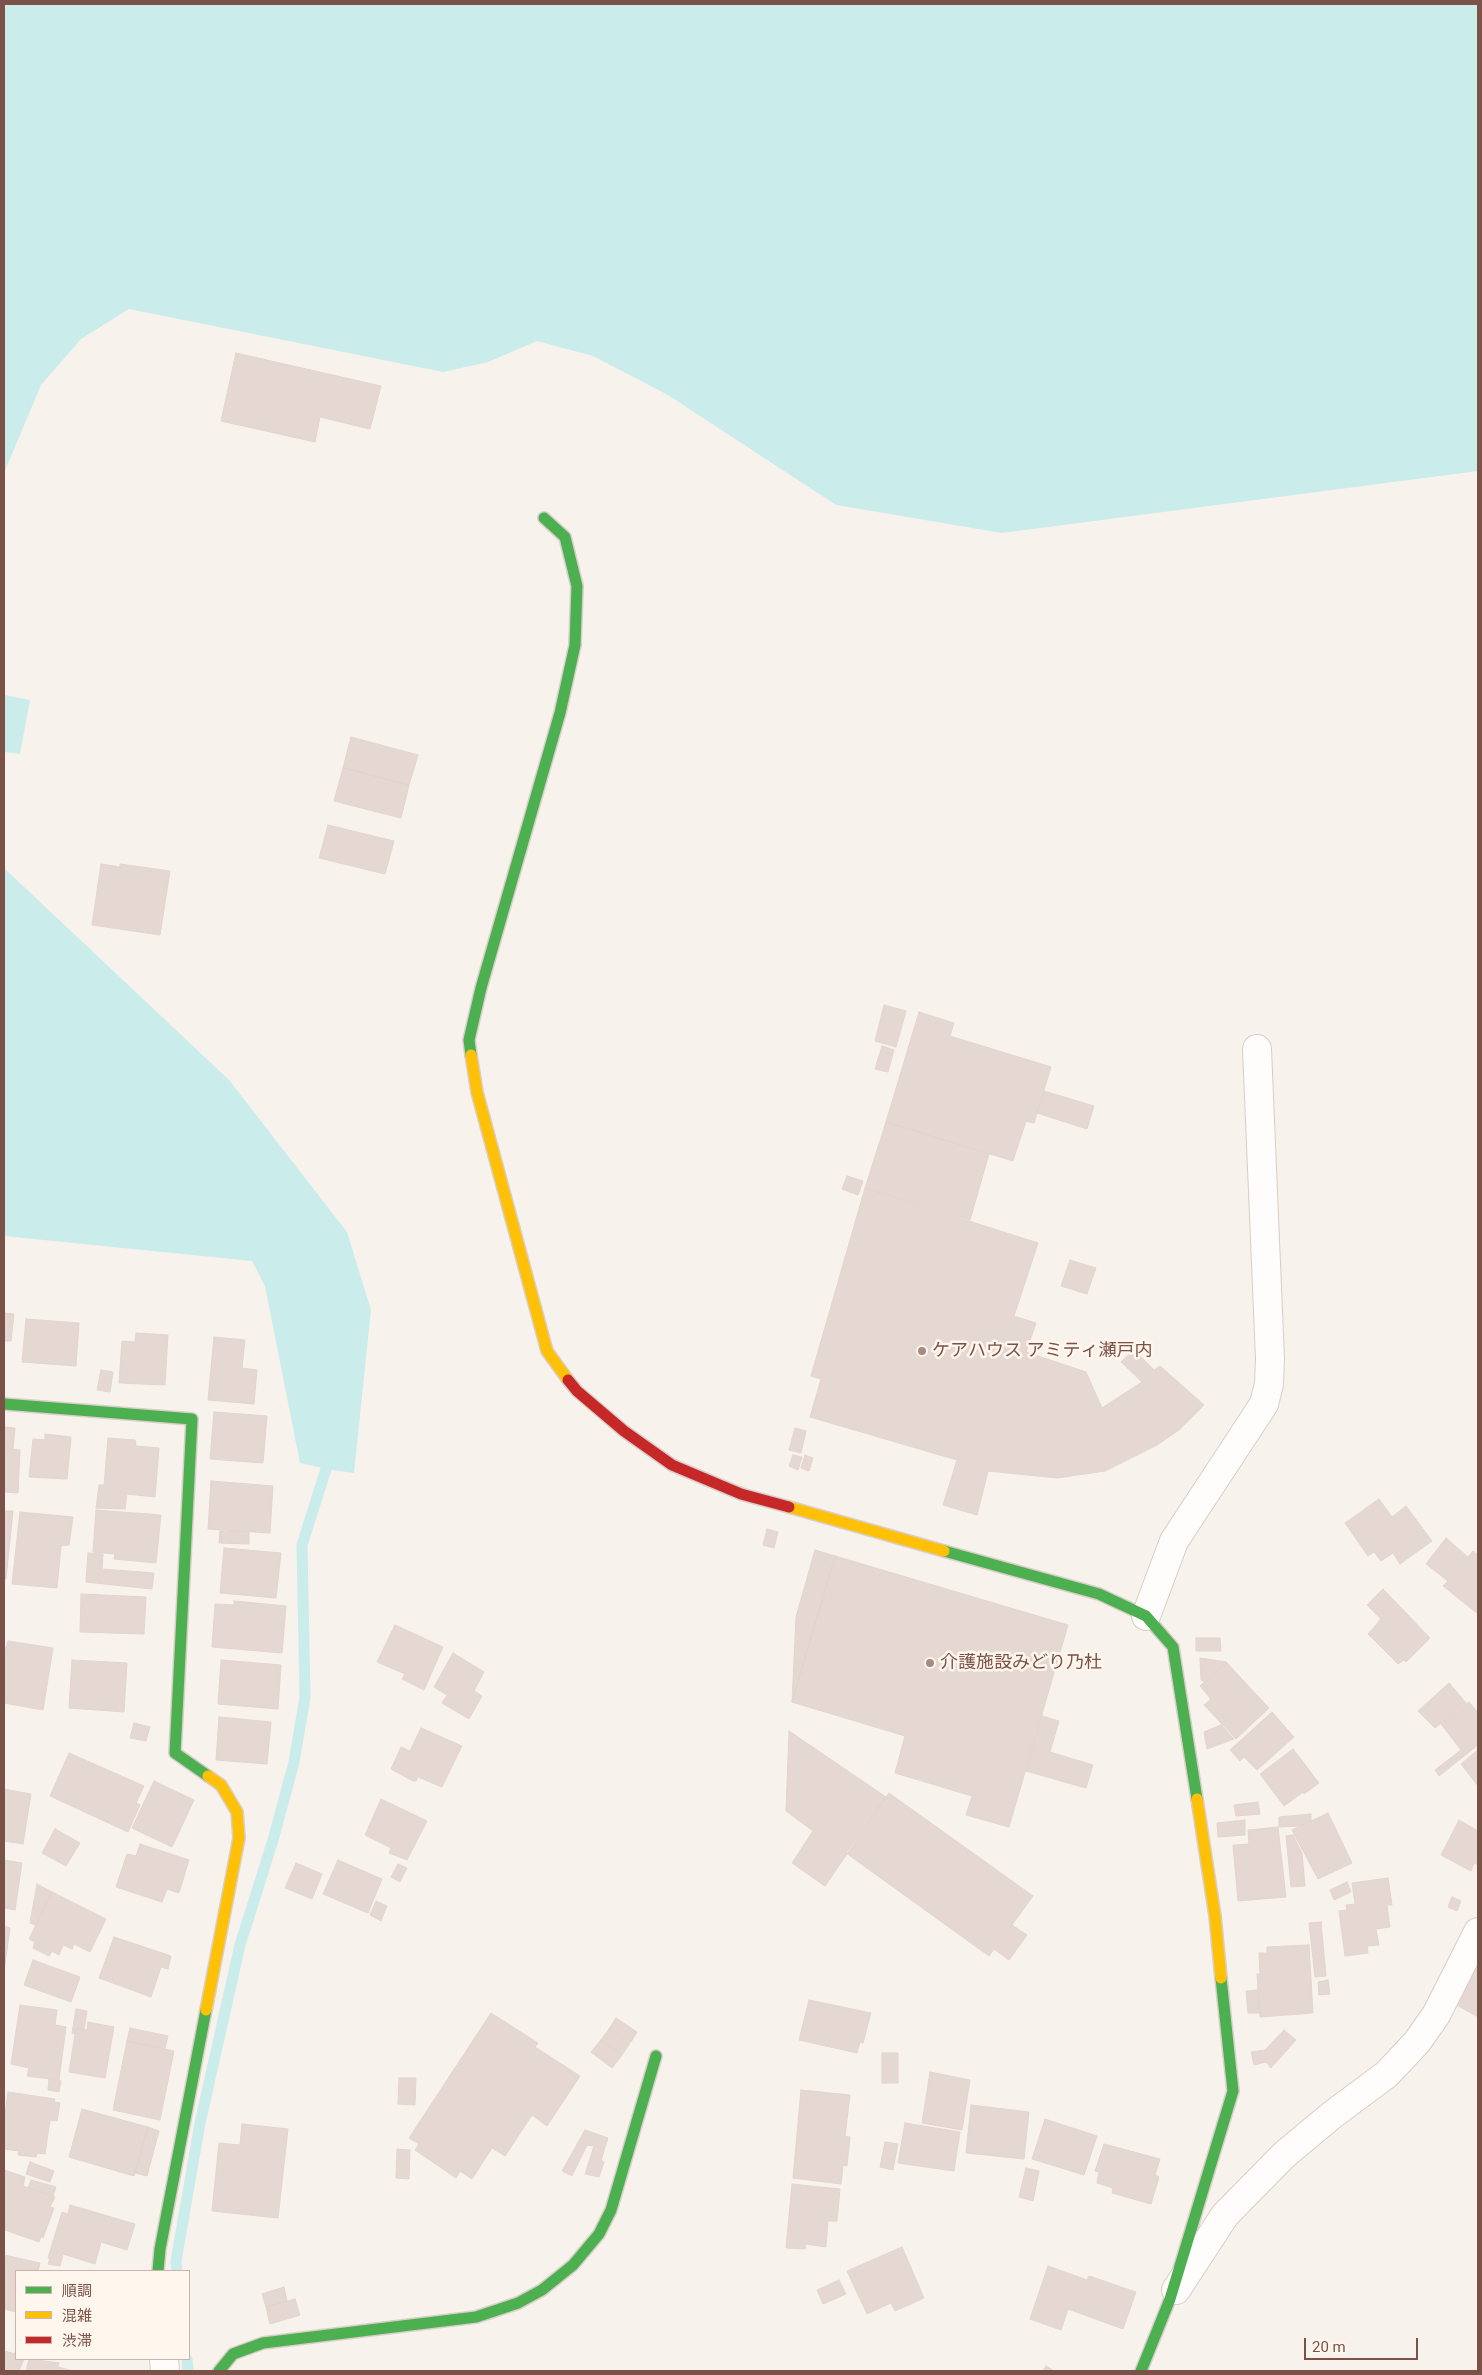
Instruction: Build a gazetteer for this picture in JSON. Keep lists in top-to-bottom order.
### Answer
{
  "places": ["ケアハウス アミティ瀬戸内", "介護施設みどり乃杜"],
  "legend": ["順調", "混雑", "渋滞"],
  "scale_bar": "20 m"
}
